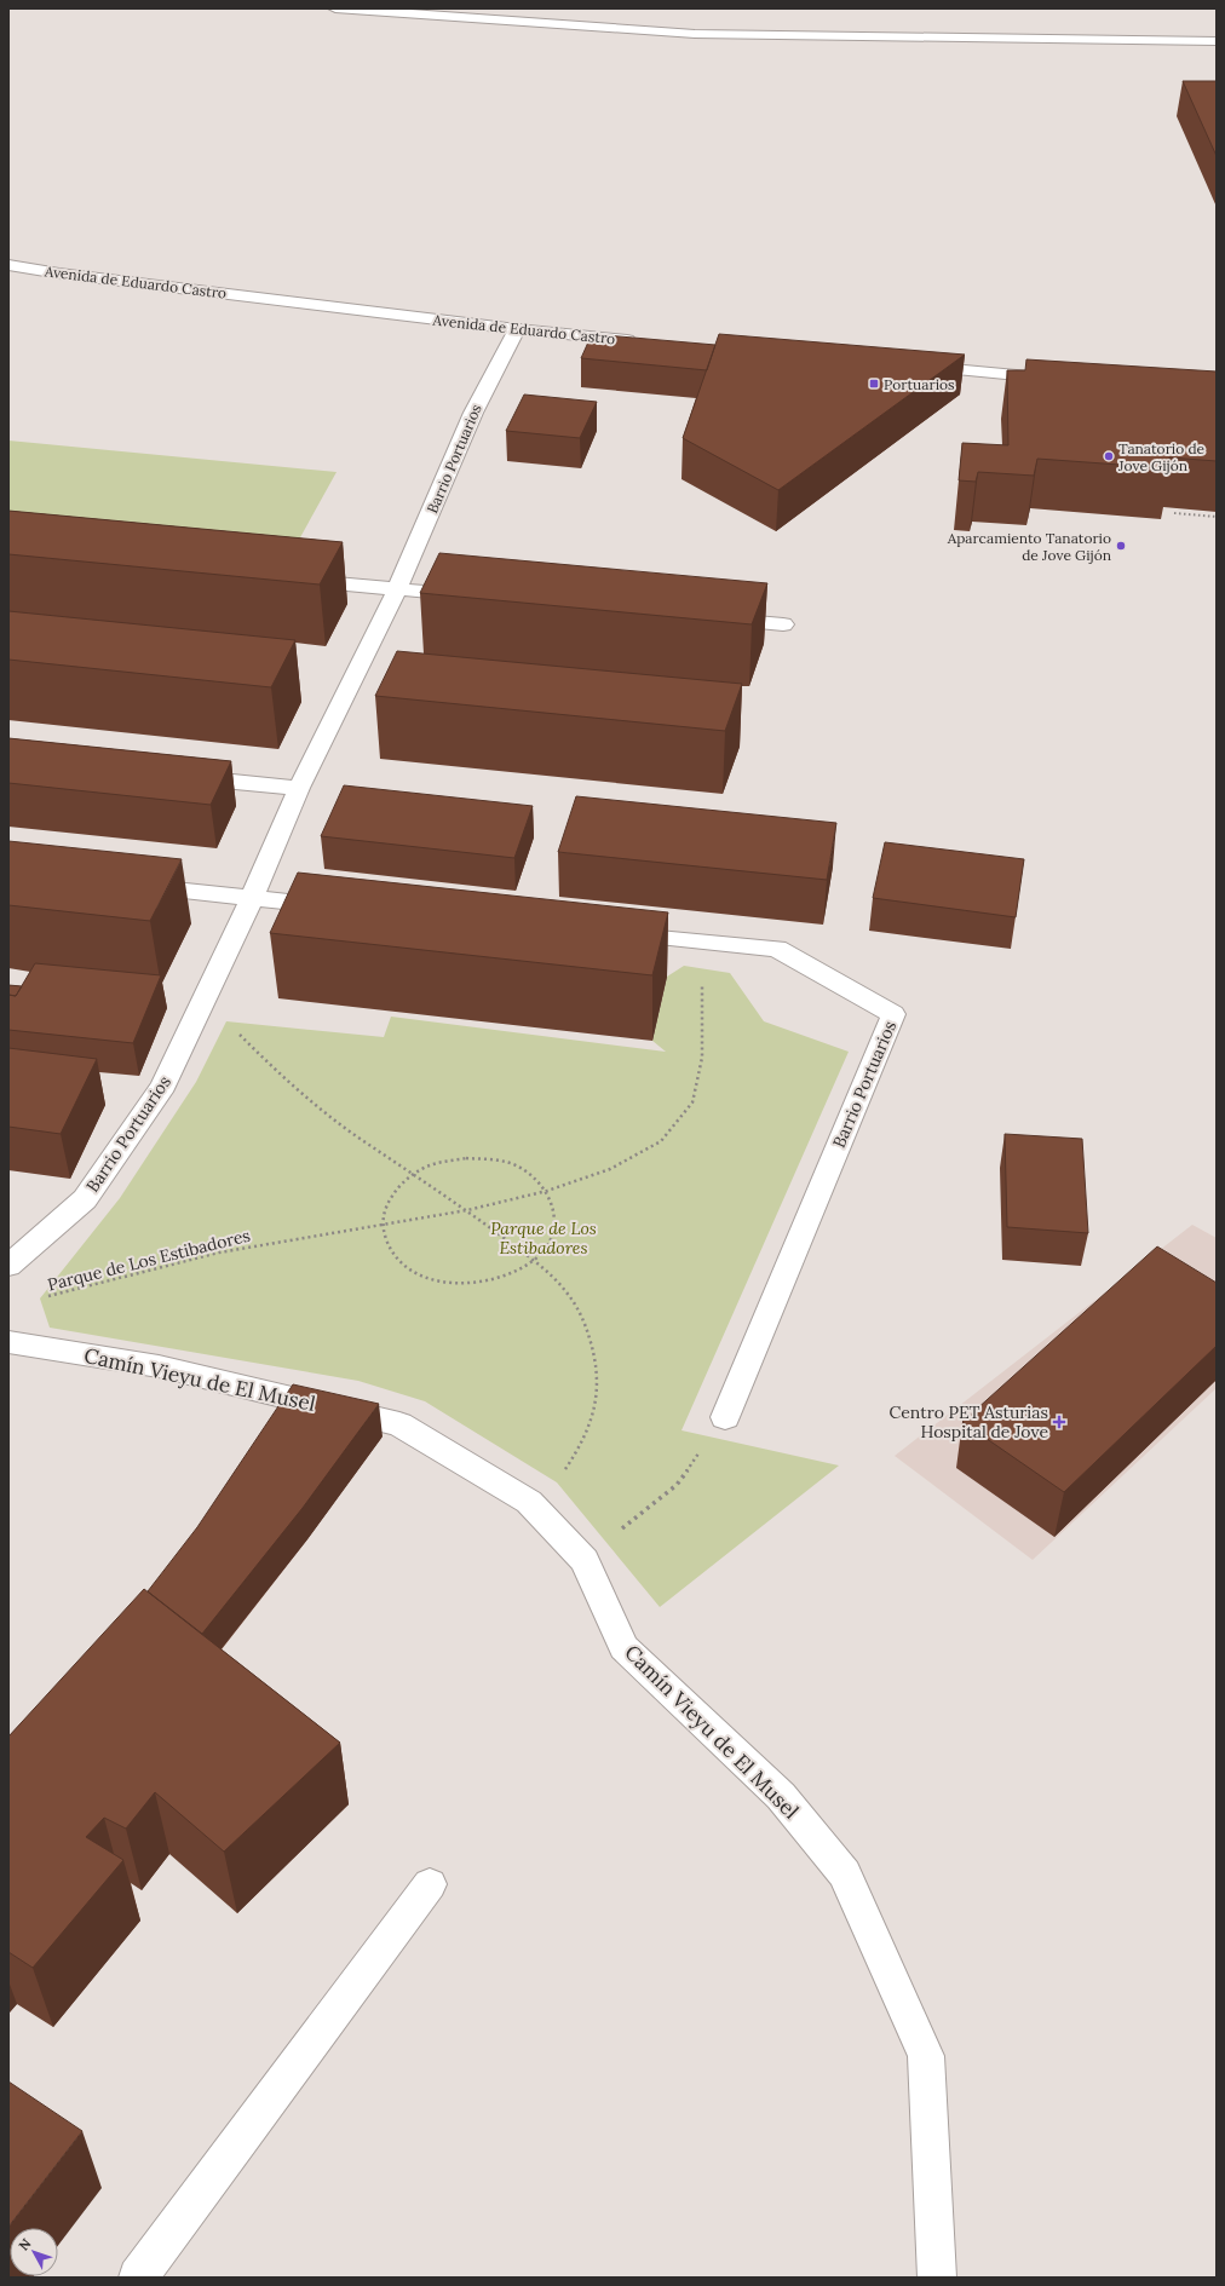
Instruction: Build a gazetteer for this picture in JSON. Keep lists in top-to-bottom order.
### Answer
{
  "streets": {
    "street": ["Avenida de Eduardo Castro", "Barrio Portuarios", "Camín Vieyu de El Musel"],
    "path": ["Parque de Los Estibadores"]
  },
  "crossings": [
    ["Avenida de Eduardo Castro", "Barrio Portuarios"],
    ["Barrio Portuarios", "Parque de Los Estibadores"]
  ],
  "parks": ["Parque de Los Estibadores"],
  "places": {
    "transit": ["Portuarios"],
    "other": ["Tanatorio de Jove Gijón", "Aparcamiento Tanatorio de Jove Gijón"],
    "health": ["Centro PET Asturias Hospital de Jove"]
  },
  "north": "top left"
}
